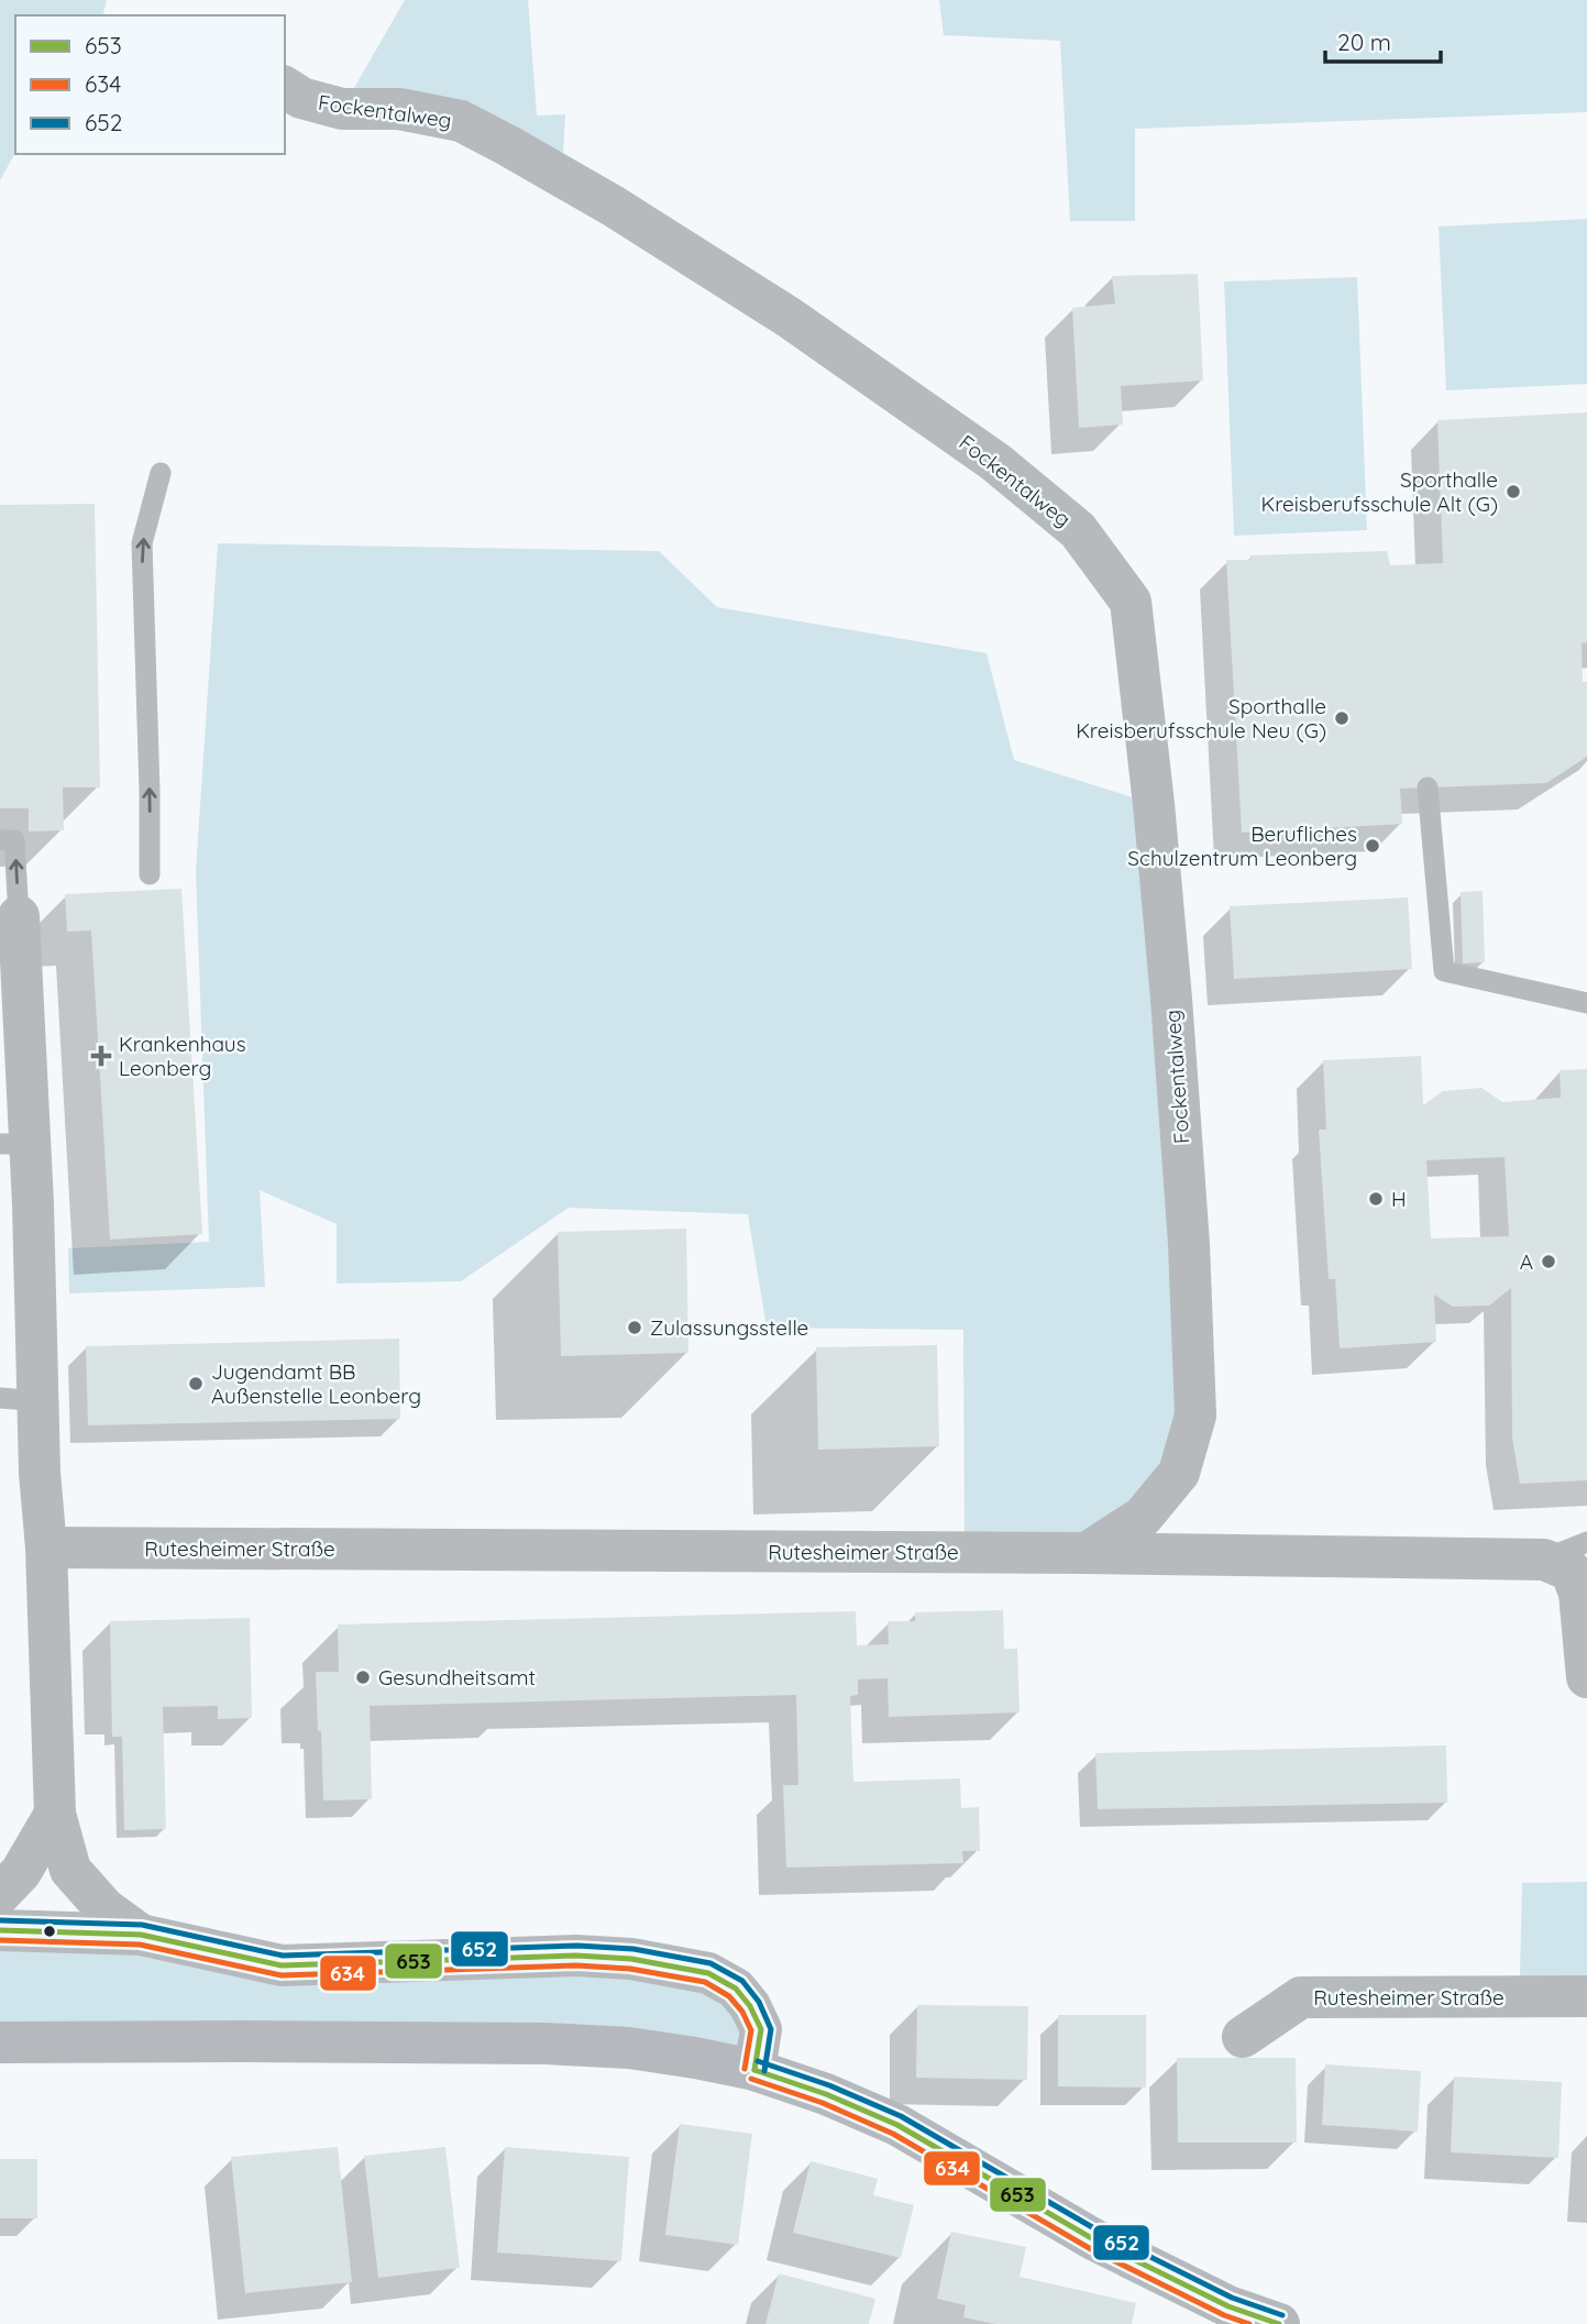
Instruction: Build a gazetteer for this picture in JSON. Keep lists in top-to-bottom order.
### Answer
{
  "streets": {
    "street": ["Fockentalweg", "Rutesheimer Straße"]
  },
  "crossings": [
    ["Fockentalweg", "Rutesheimer Straße"]
  ],
  "places": {
    "other": [
      "Sporthalle Kreisberufsschule Alt (G)",
      "Sporthalle Kreisberufsschule Neu (G)",
      "Berufliches Schulzentrum Leonberg",
      "H",
      "A",
      "Zulassungsstelle",
      "Jugendamt BB Außenstelle Leonberg",
      "Gesundheitsamt"
    ],
    "health": ["Krankenhaus Leonberg"]
  },
  "lines": ["transit line 652", "transit line 653", "transit line 634"],
  "legend": ["653", "634", "652"],
  "scale_bar": "20 m"
}
